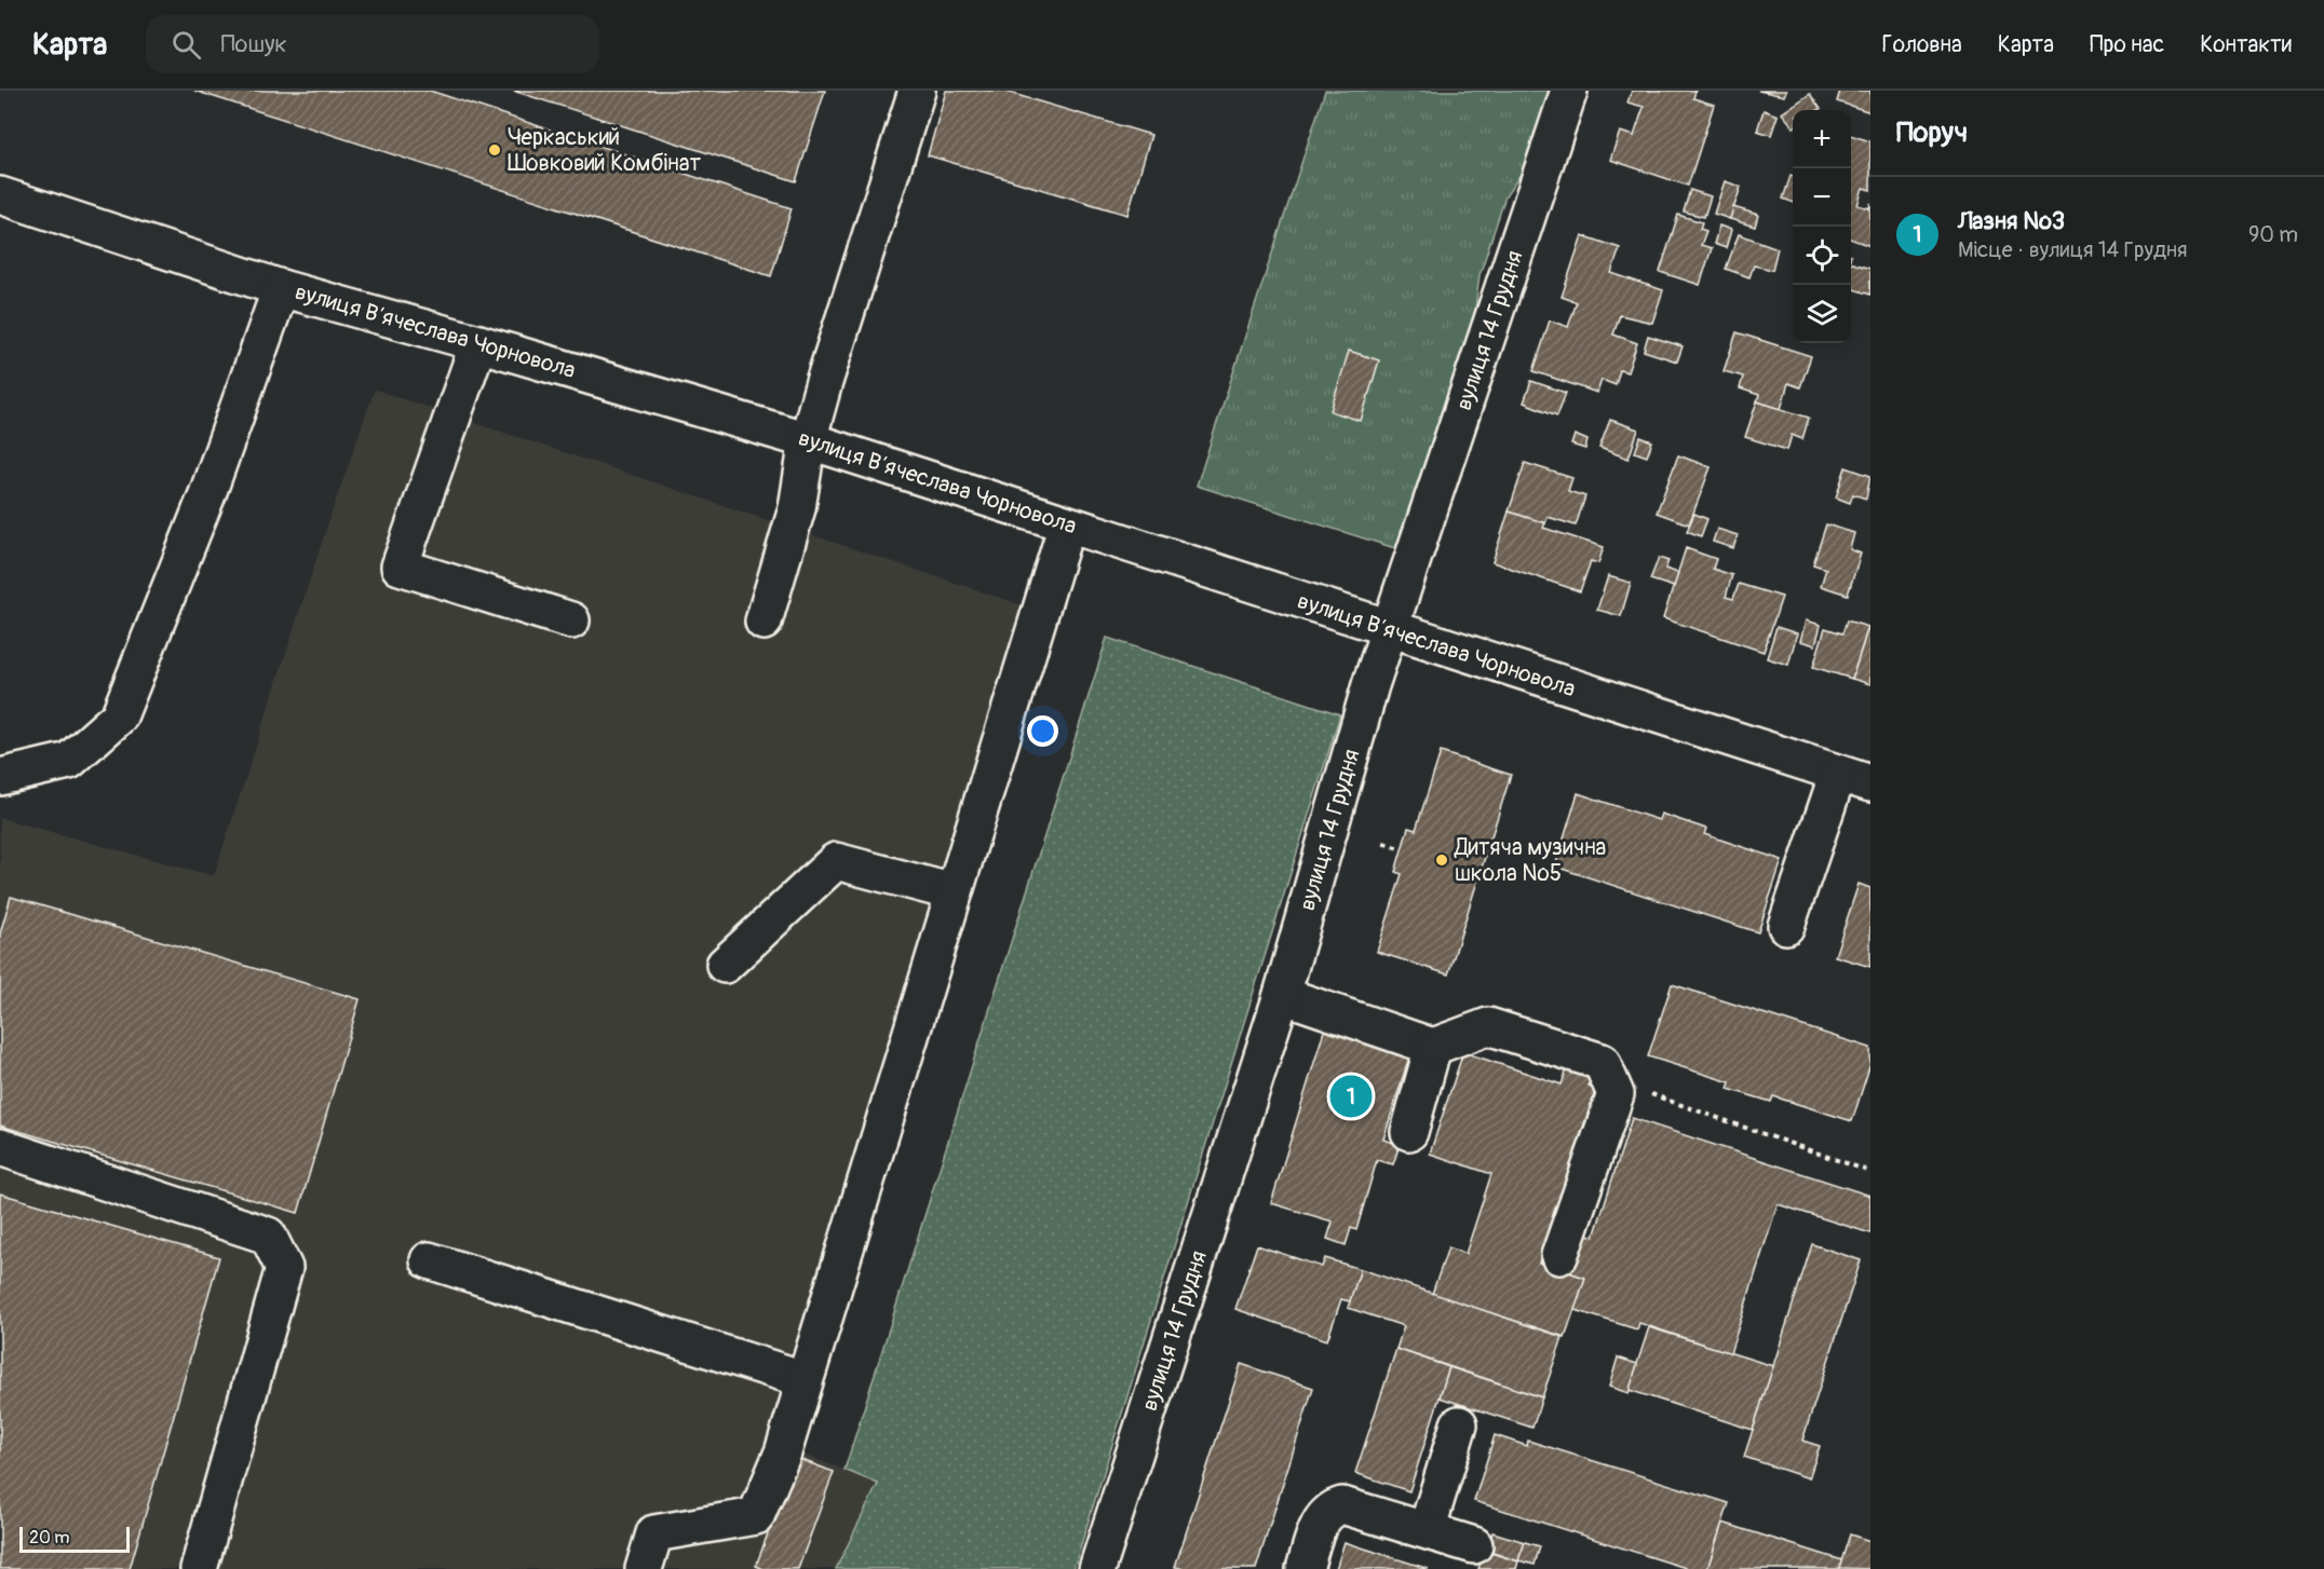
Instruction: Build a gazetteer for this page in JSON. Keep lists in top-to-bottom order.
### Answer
{
  "streets": {
    "street": ["вулиця 14 Грудня", "вулиця Вʼячеслава Чорновола"]
  },
  "crossings": [
    ["вулиця 14 Грудня", "вулиця Вʼячеслава Чорновола"]
  ],
  "places": ["Черкаський Шовковий Комбінат", "Дитяча музична школа №5"],
  "scale_bar": "20 m",
  "page": {
    "header": "Карта",
    "search": "Пошук",
    "nav": [
      "Головна",
      "Карта",
      "Про нас",
      "Контакти"
    ],
    "heading": "Поруч",
    "map_buttons": ["+", "−"],
    "list": [
      {
        "mark": "1",
        "name": "Лазня №3",
        "note": "Місце · вулиця 14 Грудня",
        "value": "90 m"
      }
    ],
    "pins": "1",
    "scale": "20 m"
  }
}
